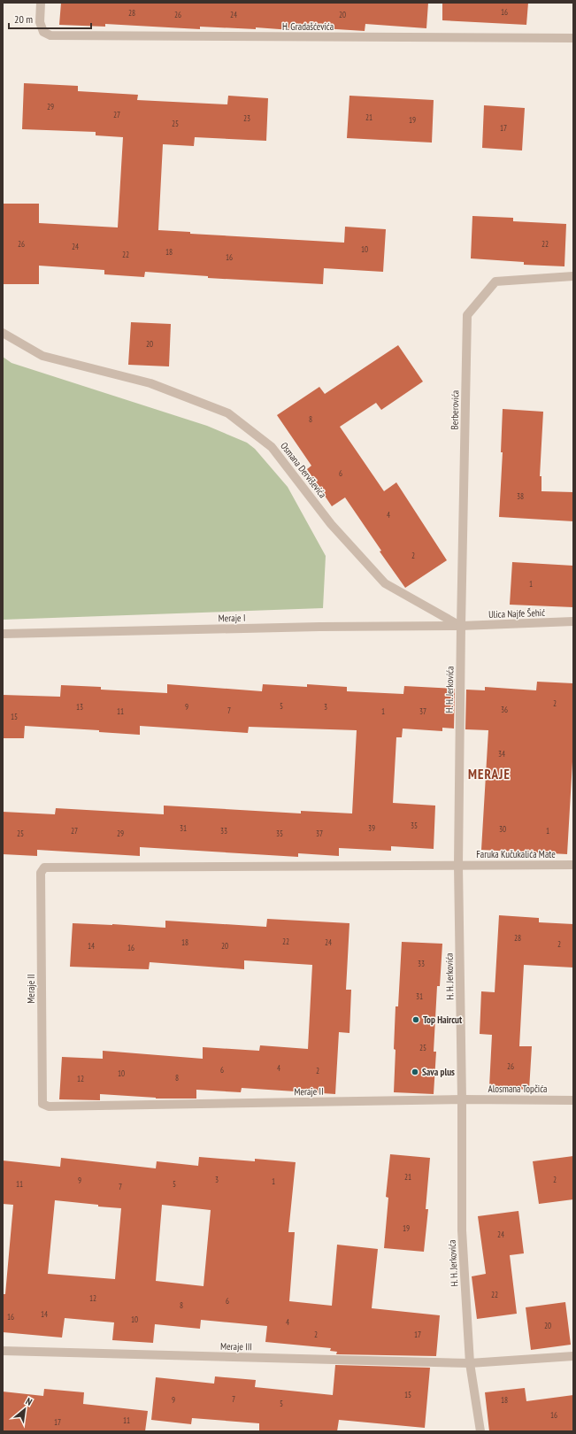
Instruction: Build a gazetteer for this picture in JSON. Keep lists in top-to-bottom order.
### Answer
{
  "streets": {
    "street": [
      "H. Gradašćevića",
      "Berberovića",
      "Osmana Derviševića",
      "Ulica Najfe Šehić",
      "Meraje I",
      "H. H. Jerkovića",
      "Faruka Kučukalića Mate",
      "Meraje II",
      "Alosmana Topčića",
      "Meraje III"
    ]
  },
  "crossings": [
    ["Berberovića", "Osmana Derviševića"],
    ["Berberovića", "Ulica Najfe Šehić"],
    ["Berberovića", "Meraje I"],
    ["Berberovića", "H. H. Jerkovića"],
    ["Osmana Derviševića", "Ulica Najfe Šehić"],
    ["Osmana Derviševića", "Meraje I"],
    ["Osmana Derviševića", "H. H. Jerkovića"],
    ["Ulica Najfe Šehić", "Meraje I"],
    ["Ulica Najfe Šehić", "H. H. Jerkovića"],
    ["Meraje I", "H. H. Jerkovića"],
    ["H. H. Jerkovića", "Faruka Kučukalića Mate"],
    ["H. H. Jerkovića", "Meraje II"],
    ["H. H. Jerkovića", "Alosmana Topčića"],
    ["H. H. Jerkovića", "Meraje III"],
    ["Faruka Kučukalića Mate", "Meraje II"],
    ["Meraje II", "Alosmana Topčića"]
  ],
  "districts": ["MERAJE"],
  "places": ["Top Haircut", "Sava plus"],
  "house_numbers": [
    "16",
    "28",
    "26",
    "24",
    "20",
    "29",
    "27",
    "21",
    "23",
    "19",
    "25",
    "17",
    "26",
    "22",
    "24",
    "10",
    "18",
    "22",
    "16",
    "20",
    "8",
    "6",
    "38",
    "4",
    "2",
    "1",
    "2",
    "5",
    "13",
    "9",
    "3",
    "36",
    "7",
    "11",
    "1",
    "37",
    "15",
    "34",
    "35",
    "31",
    "39",
    "30",
    "27",
    "33",
    "1",
    "25",
    "29",
    "35",
    "37",
    "28",
    "22",
    "18",
    "24",
    "2",
    "14",
    "20",
    "16",
    "33",
    "31",
    "25",
    "26",
    "4",
    "6",
    "2",
    "10",
    "8",
    "12",
    "21",
    "3",
    "2",
    "9",
    "1",
    "11",
    "5",
    "7",
    "19",
    "24",
    "22",
    "12",
    "6",
    "8",
    "14",
    "16",
    "10",
    "4",
    "20",
    "2",
    "17",
    "15",
    "7",
    "9",
    "18",
    "5",
    "16",
    "11",
    "17"
  ],
  "scale_bar": "20 m",
  "north": "top right"
}
